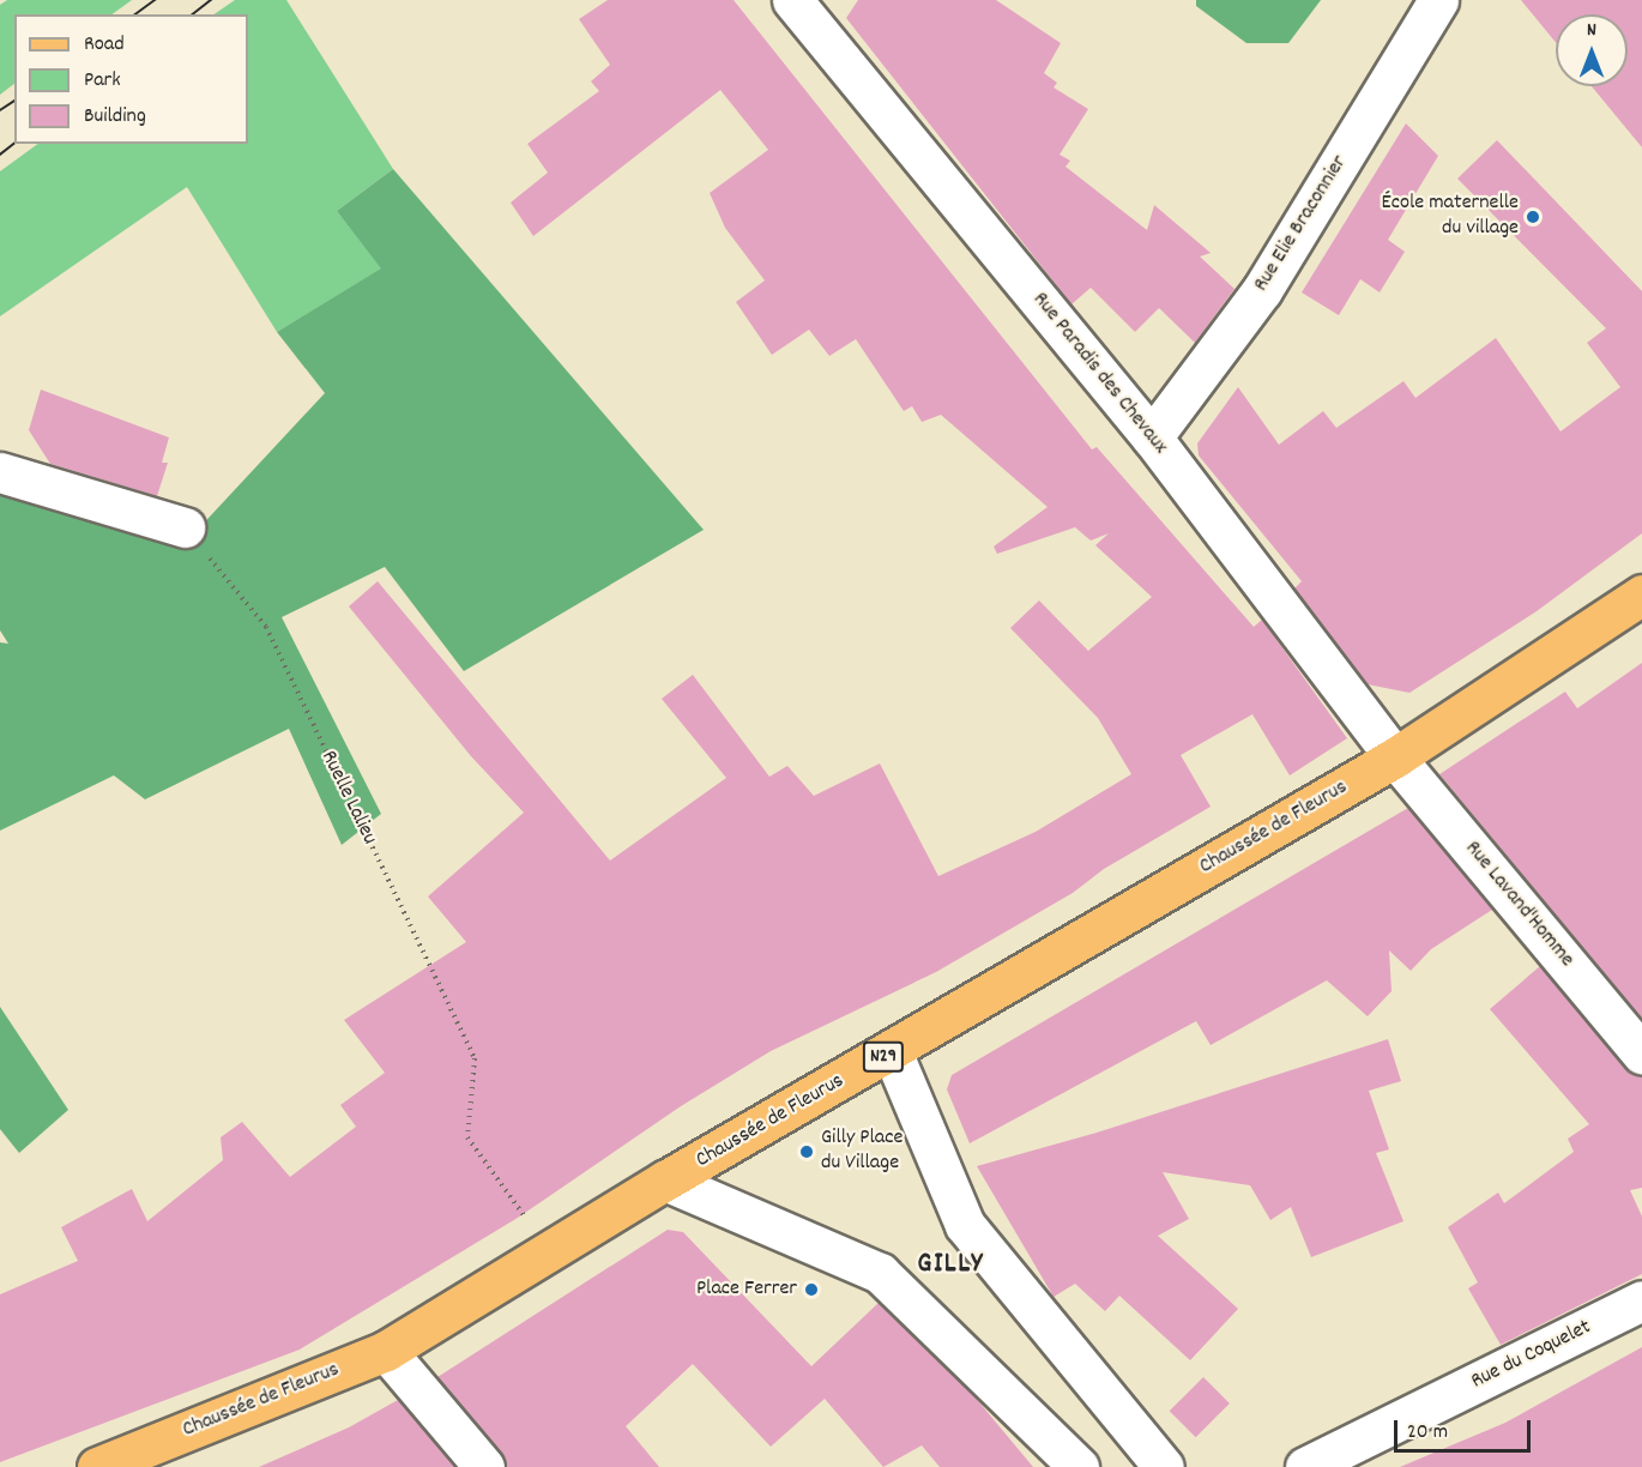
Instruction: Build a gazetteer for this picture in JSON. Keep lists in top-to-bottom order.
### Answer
{
  "streets": {
    "main road": ["Chaussée de Fleurus", "N29"],
    "street": [
      "Rue Elie Braconnier",
      "Rue Paradis des Chevaux",
      "Rue Lavand'Homme",
      "Rue du Coquelet"
    ],
    "path": ["Ruelle Lalieu"]
  },
  "crossings": [
    ["Rue Elie Braconnier", "Rue Paradis des Chevaux"],
    ["Rue Paradis des Chevaux", "Chaussée de Fleurus"],
    ["Rue Paradis des Chevaux", "Rue Lavand'Homme"],
    ["Ruelle Lalieu", "Chaussée de Fleurus"],
    ["Chaussée de Fleurus", "Rue Lavand'Homme"]
  ],
  "districts": ["GILLY"],
  "places": ["École maternelle du village", "Gilly Place du Village", "Place Ferrer"],
  "legend": ["Road", "Park", "Building"],
  "scale_bar": "20 m",
  "north": "top"
}
